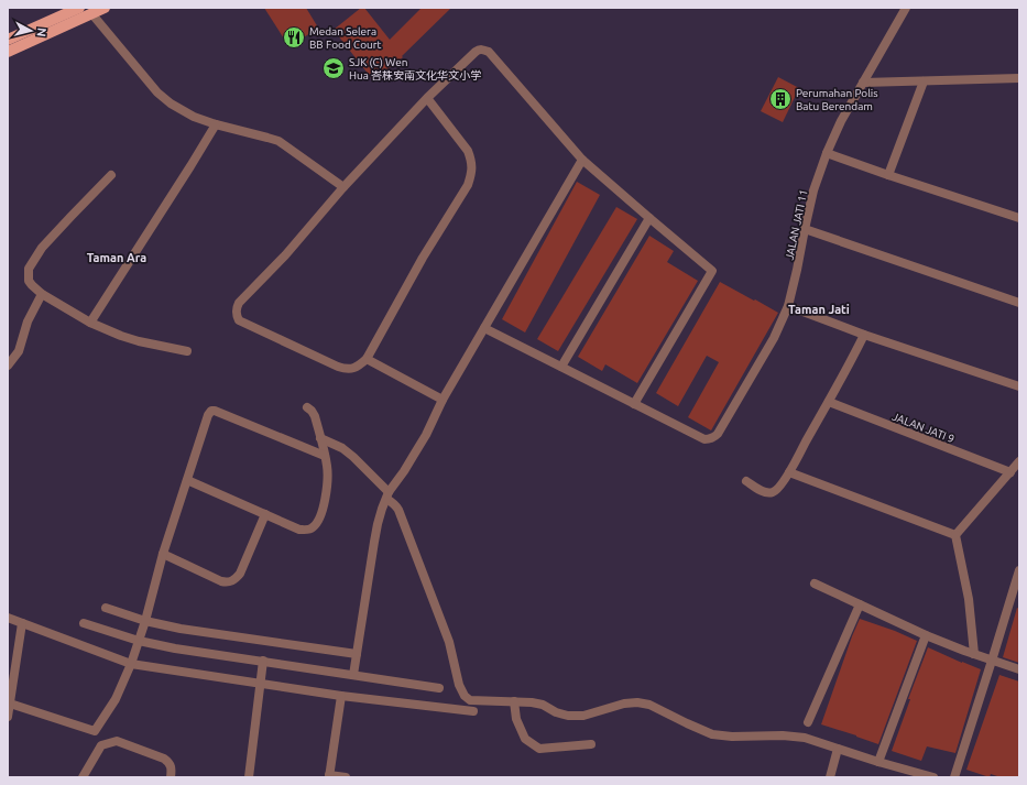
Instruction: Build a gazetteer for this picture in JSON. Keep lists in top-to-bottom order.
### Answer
{
  "streets": {
    "street": ["JALAN JATI 11", "JALAN JATI 9"]
  },
  "districts": ["Taman Ara", "Taman Jati"],
  "places": {
    "restaurant": ["Medan Selera BB Food Court"],
    "school or university": ["SJK (C) Wen Hua 峇株安南文化华文小学"],
    "building": ["Perumahan Polis Batu Berendam"]
  },
  "north": "right"
}
